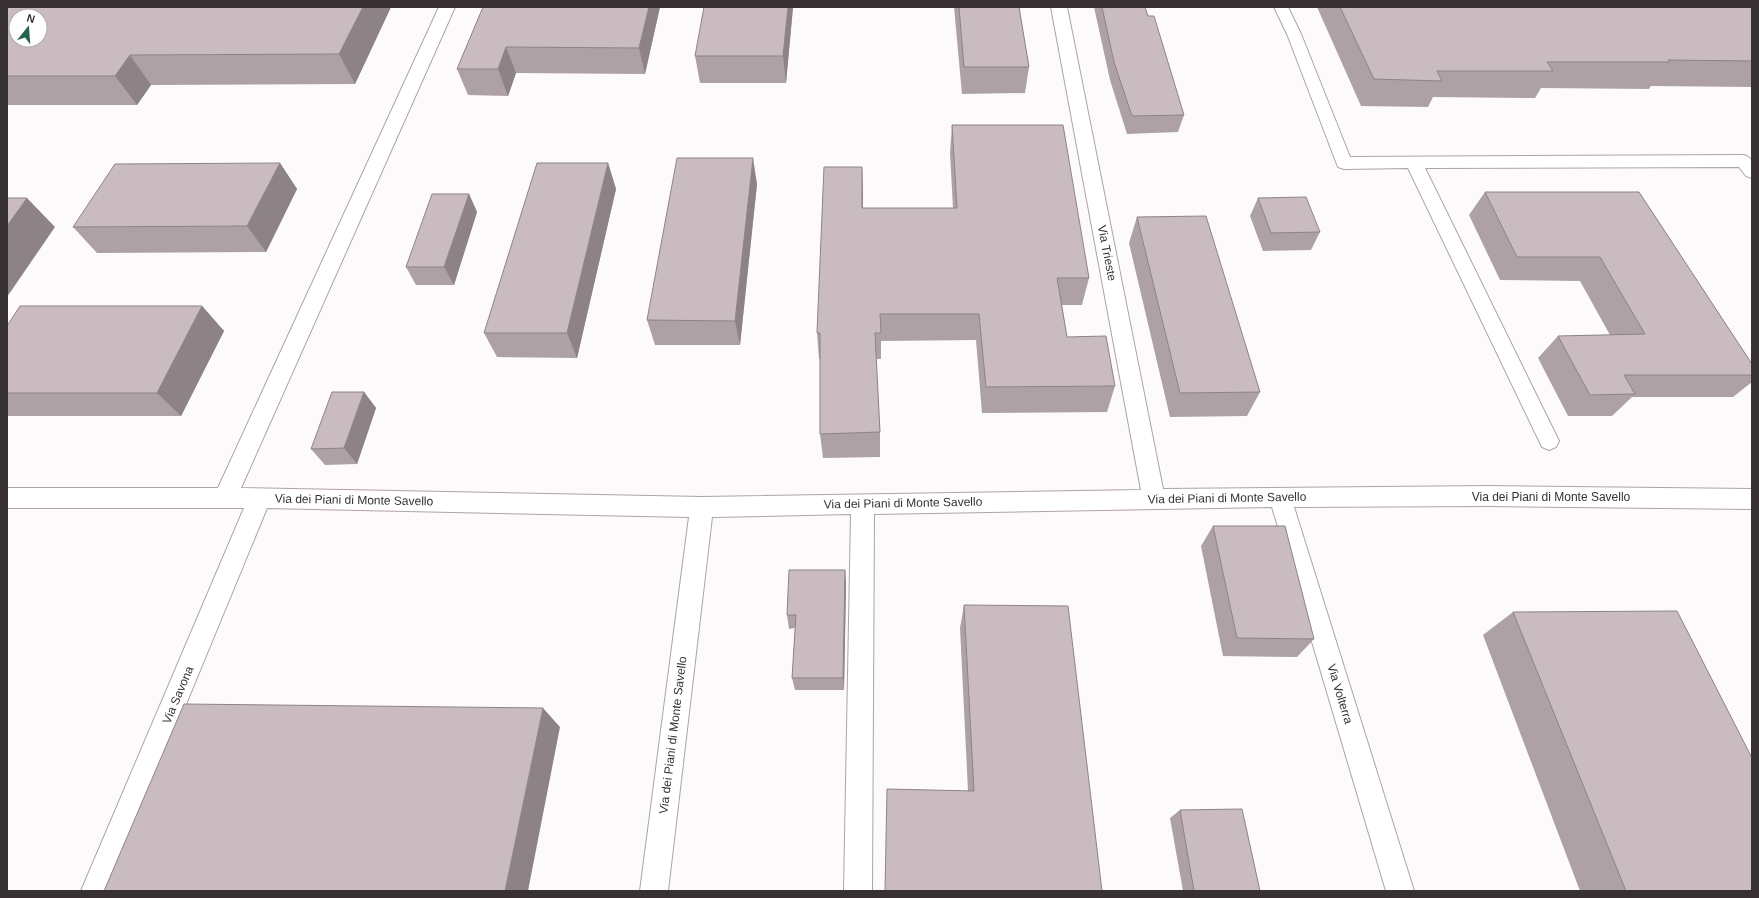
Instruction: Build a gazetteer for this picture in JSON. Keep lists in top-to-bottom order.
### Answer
{
  "streets": {
    "street": [
      "Via Trieste",
      "Via dei Piani di Monte Savello",
      "Via Volterra",
      "Via Savona"
    ]
  },
  "crossings": [
    ["Via Trieste", "Via dei Piani di Monte Savello"],
    ["Via dei Piani di Monte Savello", "Via Volterra"],
    ["Via dei Piani di Monte Savello", "Via Savona"]
  ],
  "north": "top"
}
